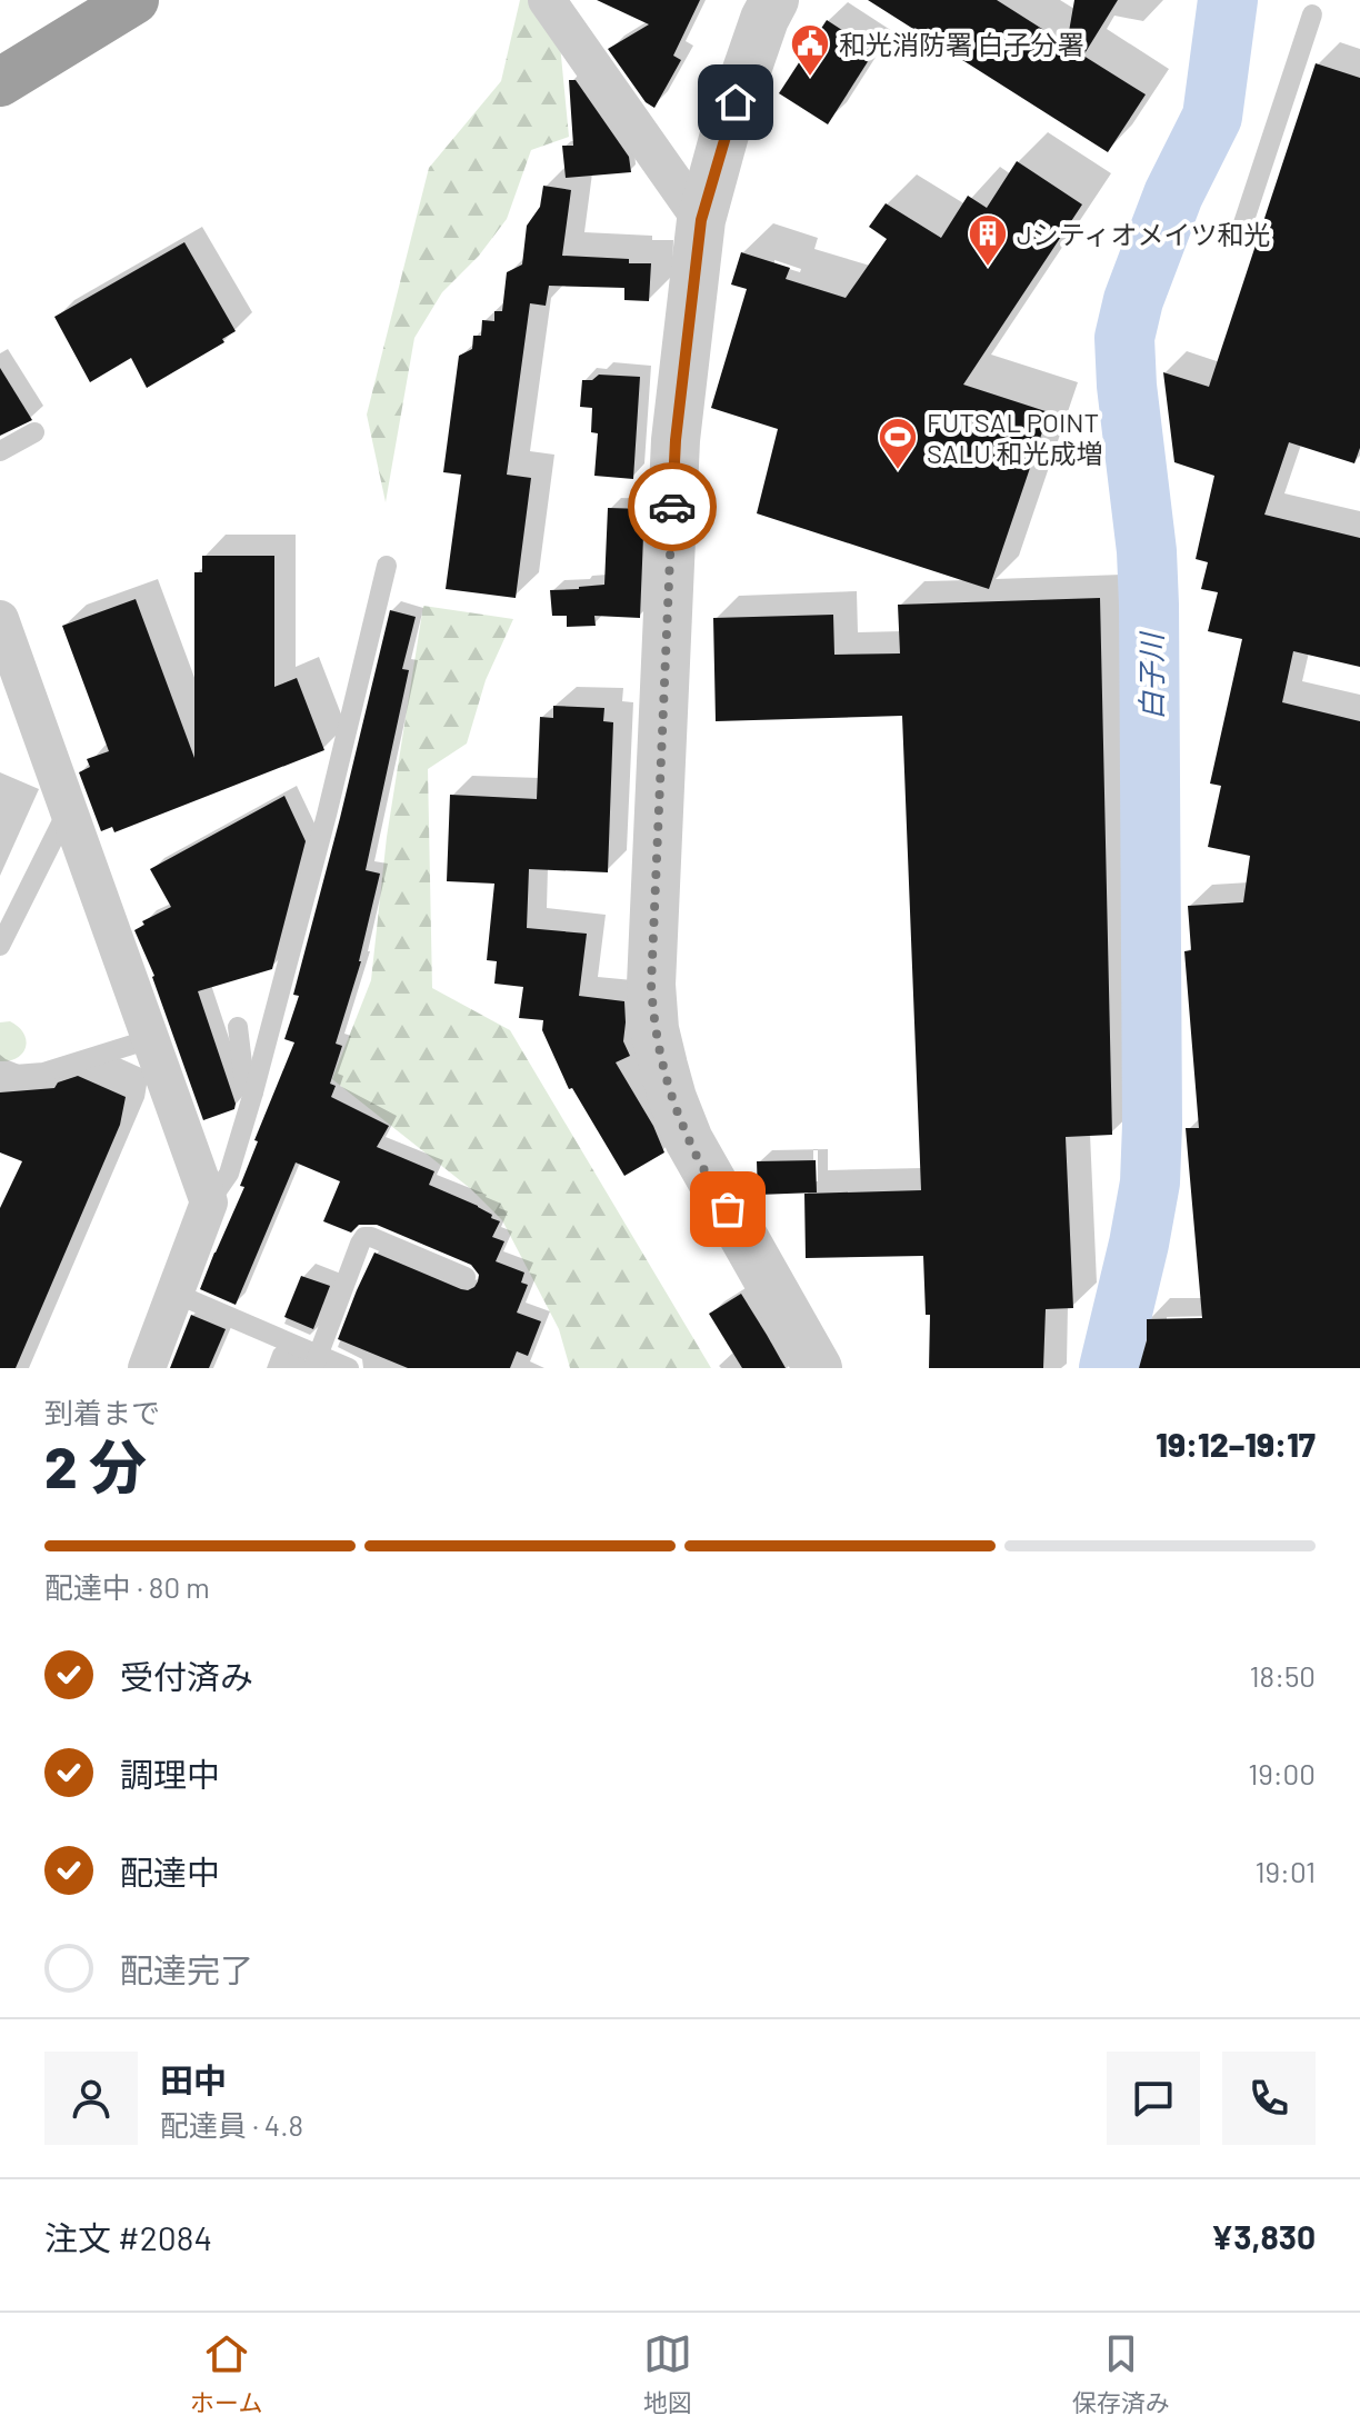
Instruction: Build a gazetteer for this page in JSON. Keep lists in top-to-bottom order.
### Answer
{
  "water": ["白子川"],
  "places": {
    "public building": ["和光消防署 白子分署"],
    "building": ["Jシティオメイツ和光"],
    "sports": ["FUTSAL POINT SALU 和光成増"]
  },
  "page": {
    "heading": ["2 分", "到着まで", "19:12–19:17"],
    "panel": [
      "田中",
      "配達員 · 4.8",
      "注文 #2084",
      "¥3,830"
    ],
    "bar": "配達中 · 80 m",
    "list": [
      ["受付済み", "18:50"],
      ["調理中", "19:00"],
      ["配達中", "19:01"],
      "配達完了"
    ],
    "tabs": ["ホーム", "地図", "保存済み"]
  }
}
